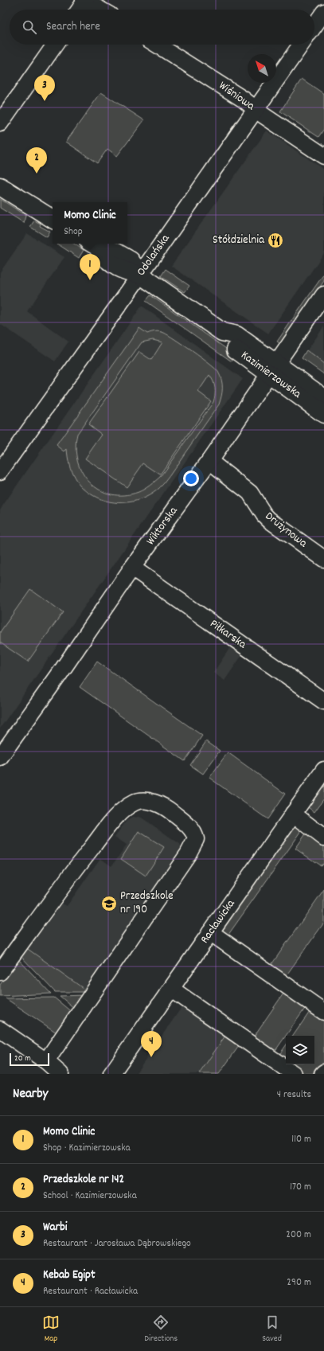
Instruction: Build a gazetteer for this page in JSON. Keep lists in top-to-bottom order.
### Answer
{
  "streets": {
    "street": [
      "Wiśniowa",
      "Odolańska",
      "Kazimierzowska",
      "Wiktorska",
      "Drużynowa",
      "Piłkarska",
      "Racławicka"
    ]
  },
  "crossings": [
    ["Wiśniowa", "Odolańska"],
    ["Odolańska", "Kazimierzowska"],
    ["Kazimierzowska", "Wiktorska"],
    ["Wiktorska", "Drużynowa"],
    ["Wiktorska", "Piłkarska"]
  ],
  "places": {
    "restaurant": ["Stółdzielnia"],
    "school or university": ["Przedszkole nr 190"]
  },
  "scale_bar": "20 m",
  "north": "top left",
  "page": {
    "search": "Search here",
    "pins": [
      "3",
      "2",
      "1",
      "4"
    ],
    "popup": ["Momo Clinic", "Shop"],
    "scale": "20 m",
    "heading": ["Nearby", "4 results"],
    "list": [
      {
        "mark": "1",
        "name": "Momo Clinic",
        "note": "Shop · Kazimierzowska",
        "value": "110 m"
      },
      {
        "mark": "2",
        "name": "Przedszkole nr 142",
        "note": "School · Kazimierzowska",
        "value": "170 m"
      },
      {
        "mark": "3",
        "name": "Warbi",
        "note": "Restaurant · Jarosława Dąbrowskiego",
        "value": "200 m"
      },
      {
        "mark": "4",
        "name": "Kebab Egipt",
        "note": "Restaurant · Racławicka",
        "value": "290 m"
      }
    ],
    "nav": ["Map", "Directions", "Saved"]
  }
}
